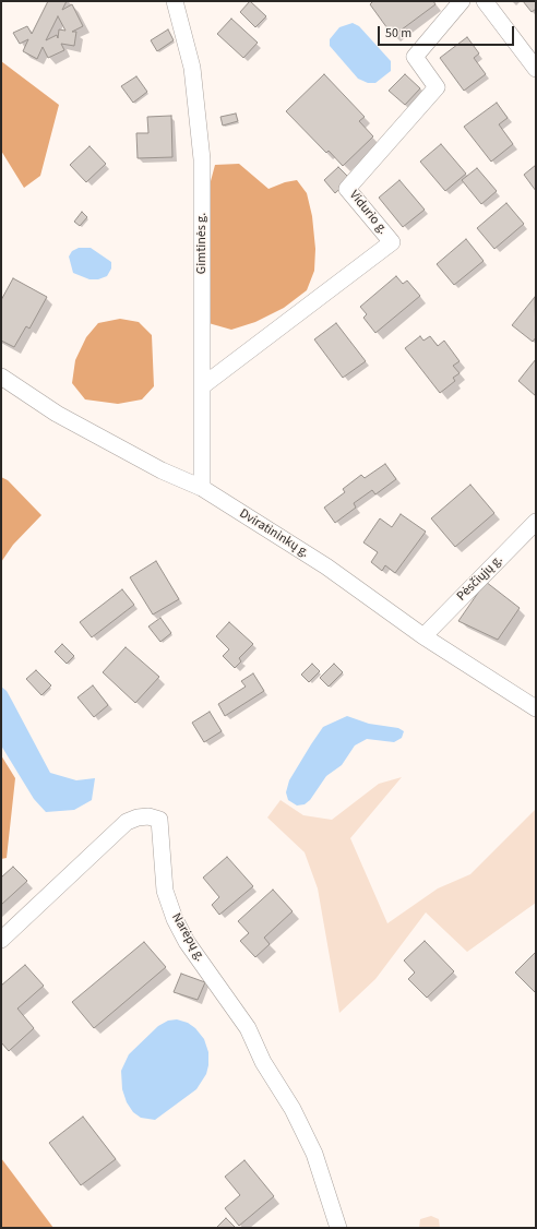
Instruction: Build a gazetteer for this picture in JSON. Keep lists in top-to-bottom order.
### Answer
{
  "streets": {
    "street": [
      "Vidurio g.",
      "Gimtinės g.",
      "Dviratininkų g.",
      "Pėsčiųjų g.",
      "Narėpų g."
    ]
  },
  "crossings": [
    ["Vidurio g.", "Gimtinės g."],
    ["Gimtinės g.", "Dviratininkų g."],
    ["Dviratininkų g.", "Pėsčiųjų g."]
  ],
  "scale_bar": "50 m"
}
